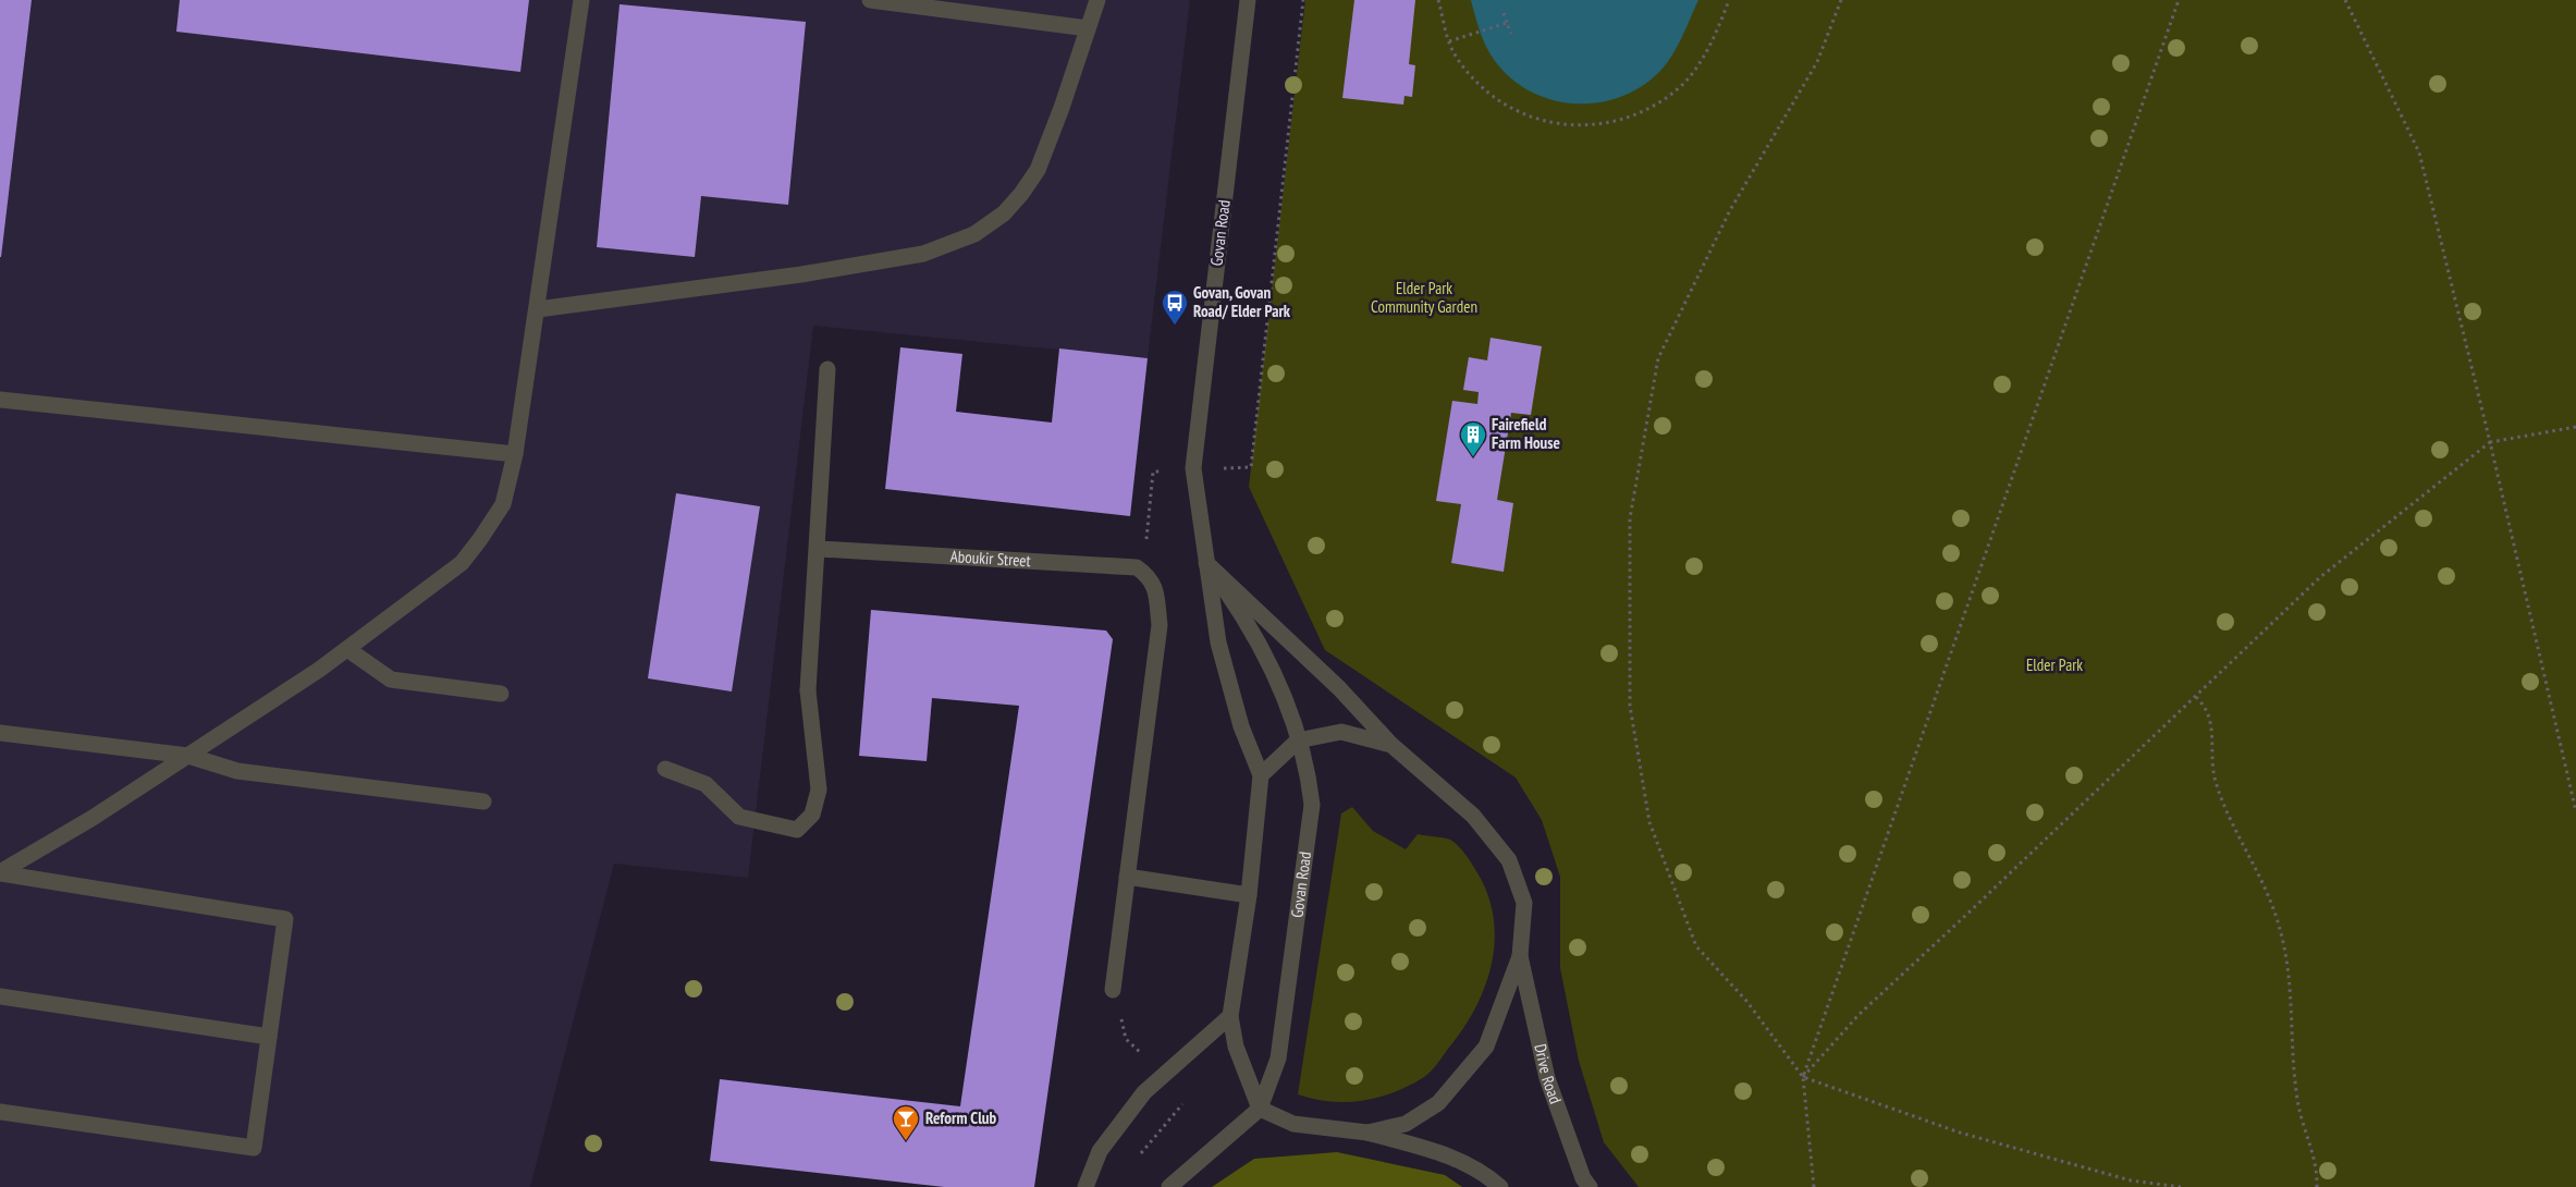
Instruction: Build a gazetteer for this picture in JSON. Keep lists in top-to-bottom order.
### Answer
{
  "streets": {
    "street": ["Govan Road", "Aboukir Street", "Drive Road"]
  },
  "parks": ["Elder Park Community Garden", "Elder Park"],
  "places": {
    "bus stop": ["Govan, Govan Road/ Elder Park"],
    "building": ["Fairefield Farm House"],
    "bar": ["Reform Club"]
  }
}
